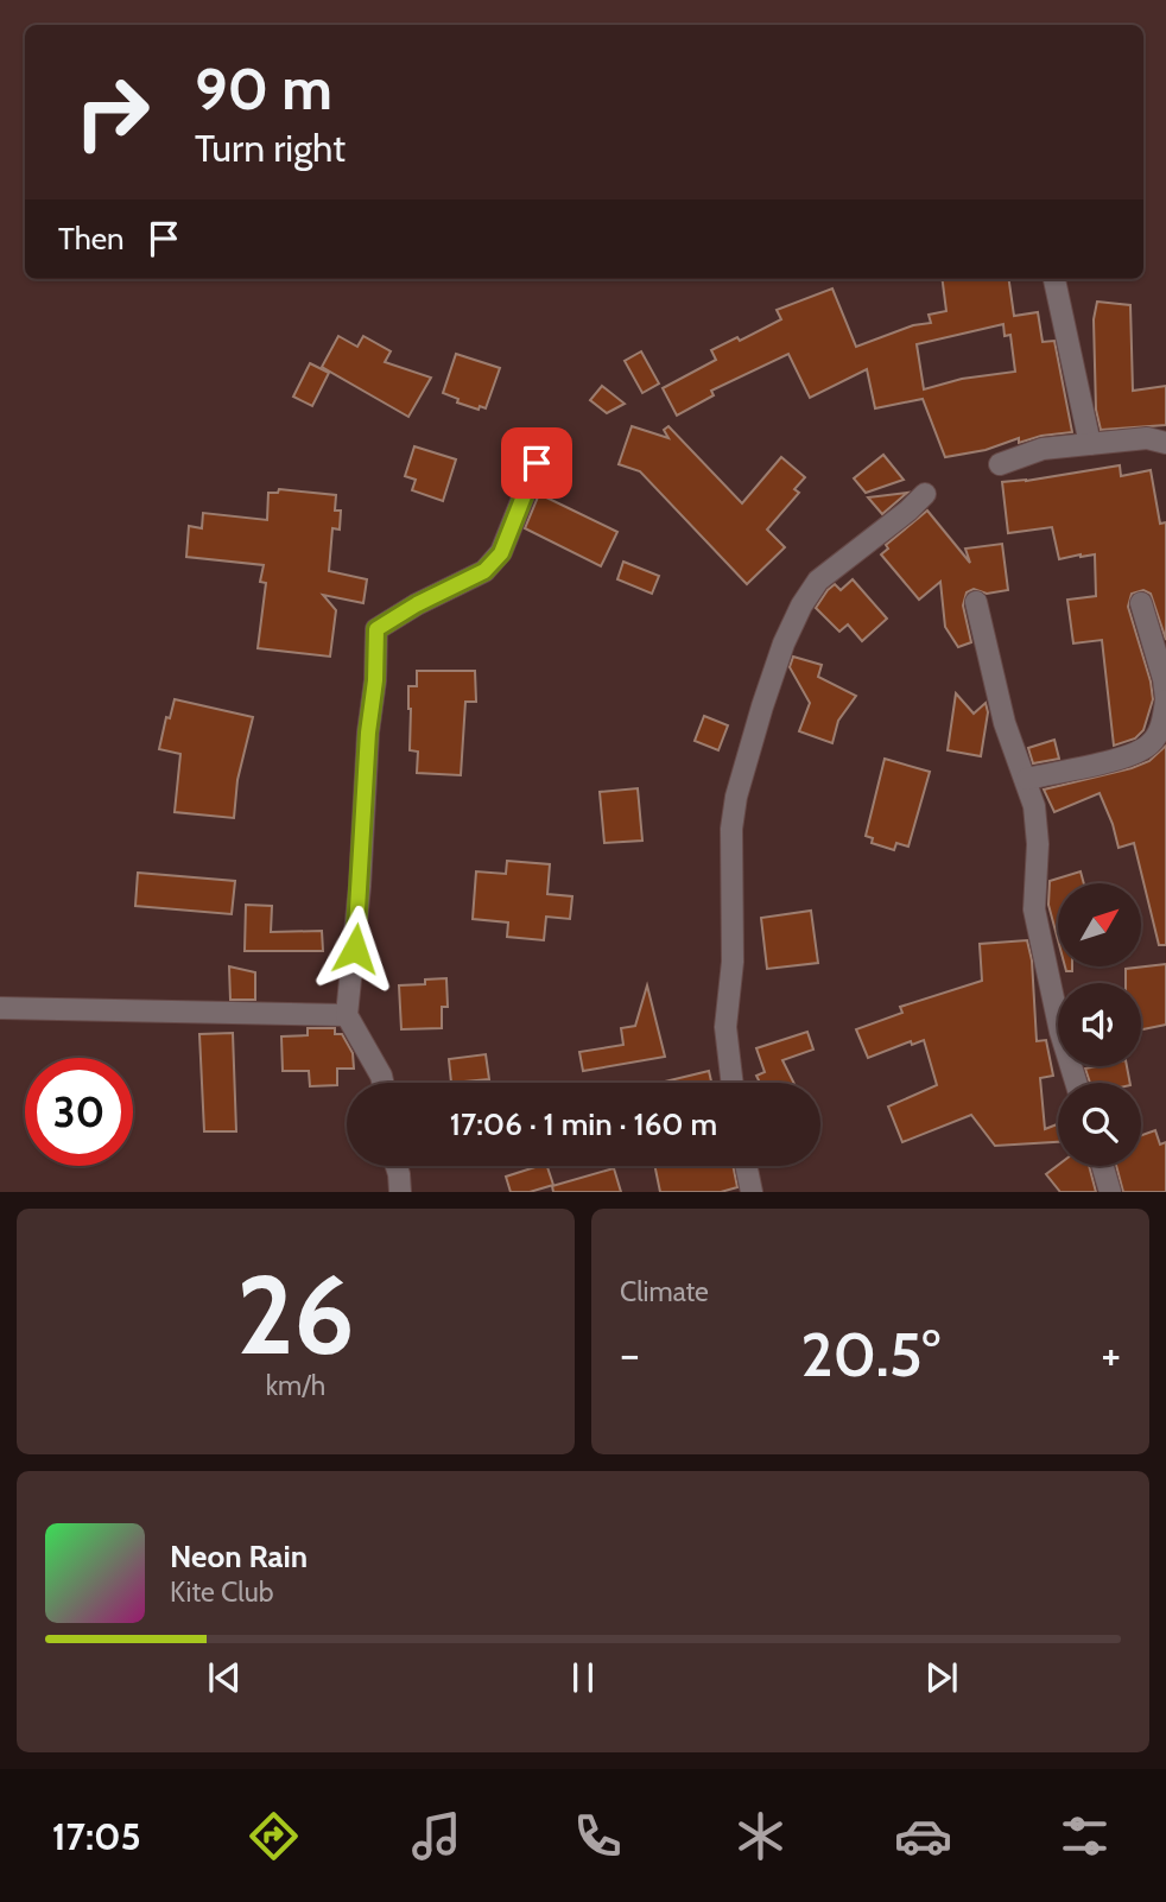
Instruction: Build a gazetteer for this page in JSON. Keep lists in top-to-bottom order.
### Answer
{
  "north": "top right",
  "page": {
    "turn": ["90 m", "Turn right"],
    "then": "Then",
    "limit": "30",
    "trip": "17:06 · 1 min · 160 m",
    "tile": [
      ["26", "km/h"],
      "Climate"
    ],
    "heat": ["−", "20.5°", "+"],
    "song": ["Neon Rain", "Kite Club"],
    "tabs": "17:05"
  }
}
